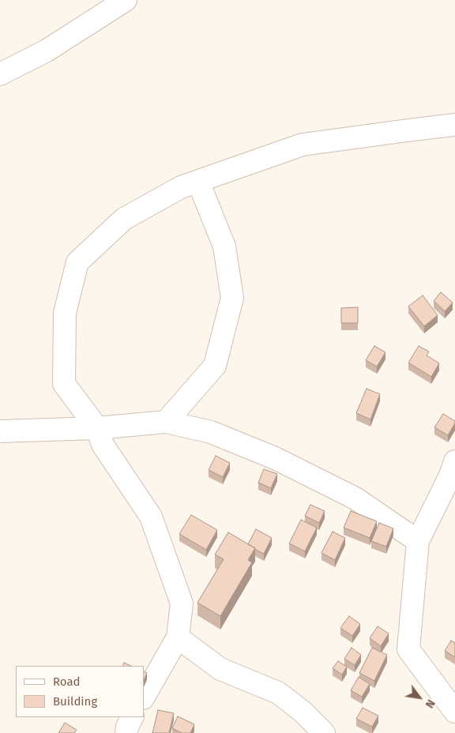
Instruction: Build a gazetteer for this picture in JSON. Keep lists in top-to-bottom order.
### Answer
{
  "legend": ["Road", "Building"],
  "north": "bottom right"
}
